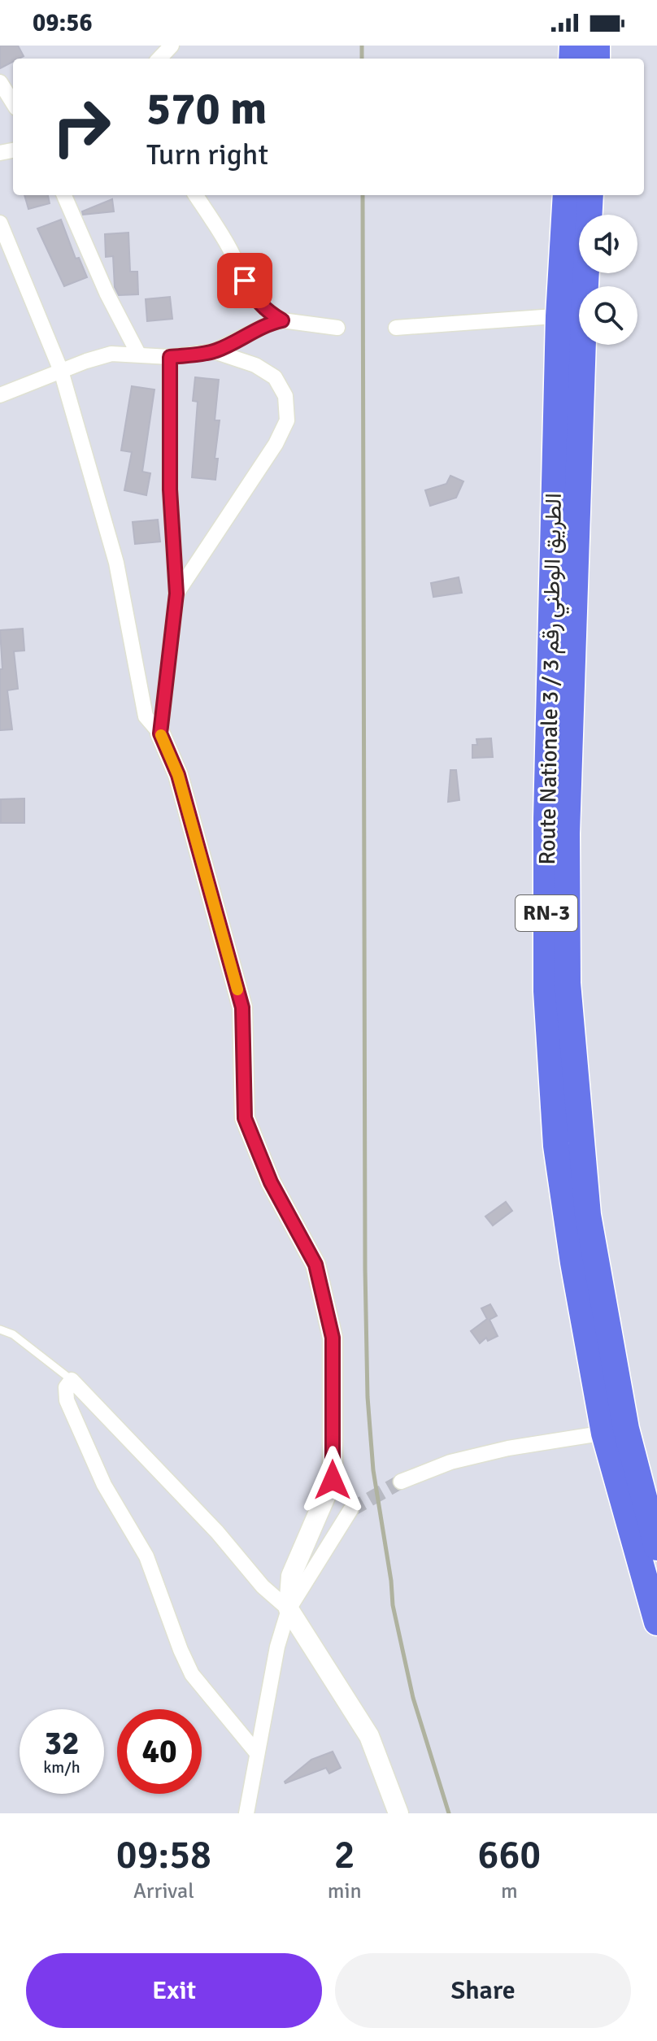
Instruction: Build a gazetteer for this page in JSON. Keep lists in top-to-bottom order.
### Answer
{
  "streets": {
    "highway": ["Route Nationale 3 / الطريق الوطني رقم 3", "RN-3"]
  },
  "page": {
    "status": "09:56",
    "turn": ["570 m", "Turn right"],
    "speed": "32 km/h",
    "limit": "40",
    "eta": [
      "09:58",
      "Arrival",
      "2",
      "min",
      "660",
      "m"
    ],
    "buttons": ["Exit", "Share"]
  }
}
